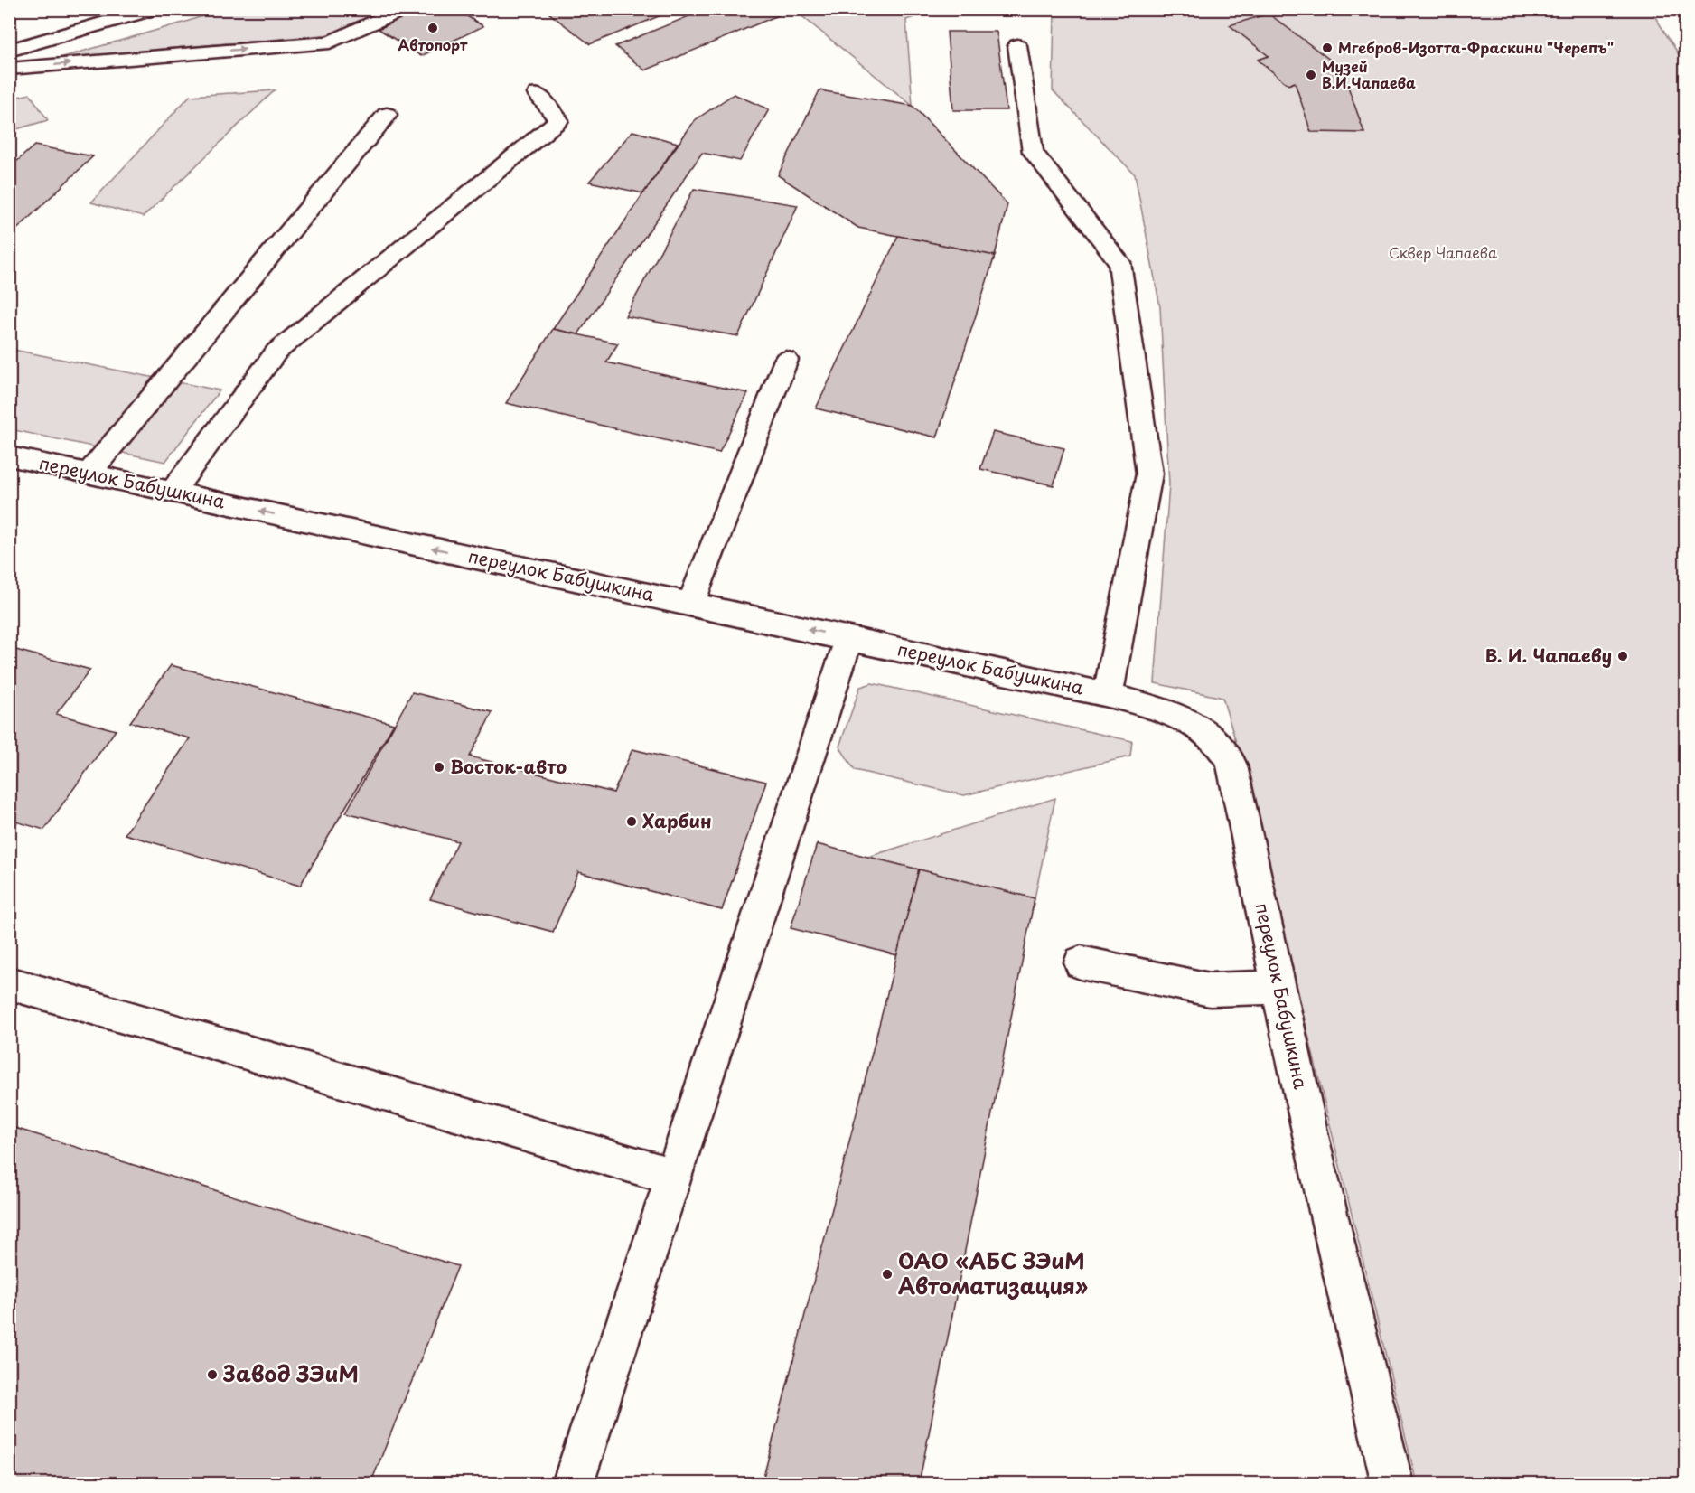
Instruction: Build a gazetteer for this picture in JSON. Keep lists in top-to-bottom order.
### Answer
{
  "streets": {
    "main road": ["переулок Бабушкина"]
  },
  "parks": ["Сквер Чапаева"],
  "places": [
    "Автопорт",
    "Мгебров-Изотта-Фраскини \"Черепъ\"",
    "Музей В.И.Чапаева",
    "В. И. Чапаеву",
    "Восток-авто",
    "Харбин",
    "ОАО «АБС ЗЭиМ Автоматизация»",
    "Завод ЗЭиМ"
  ]
}
